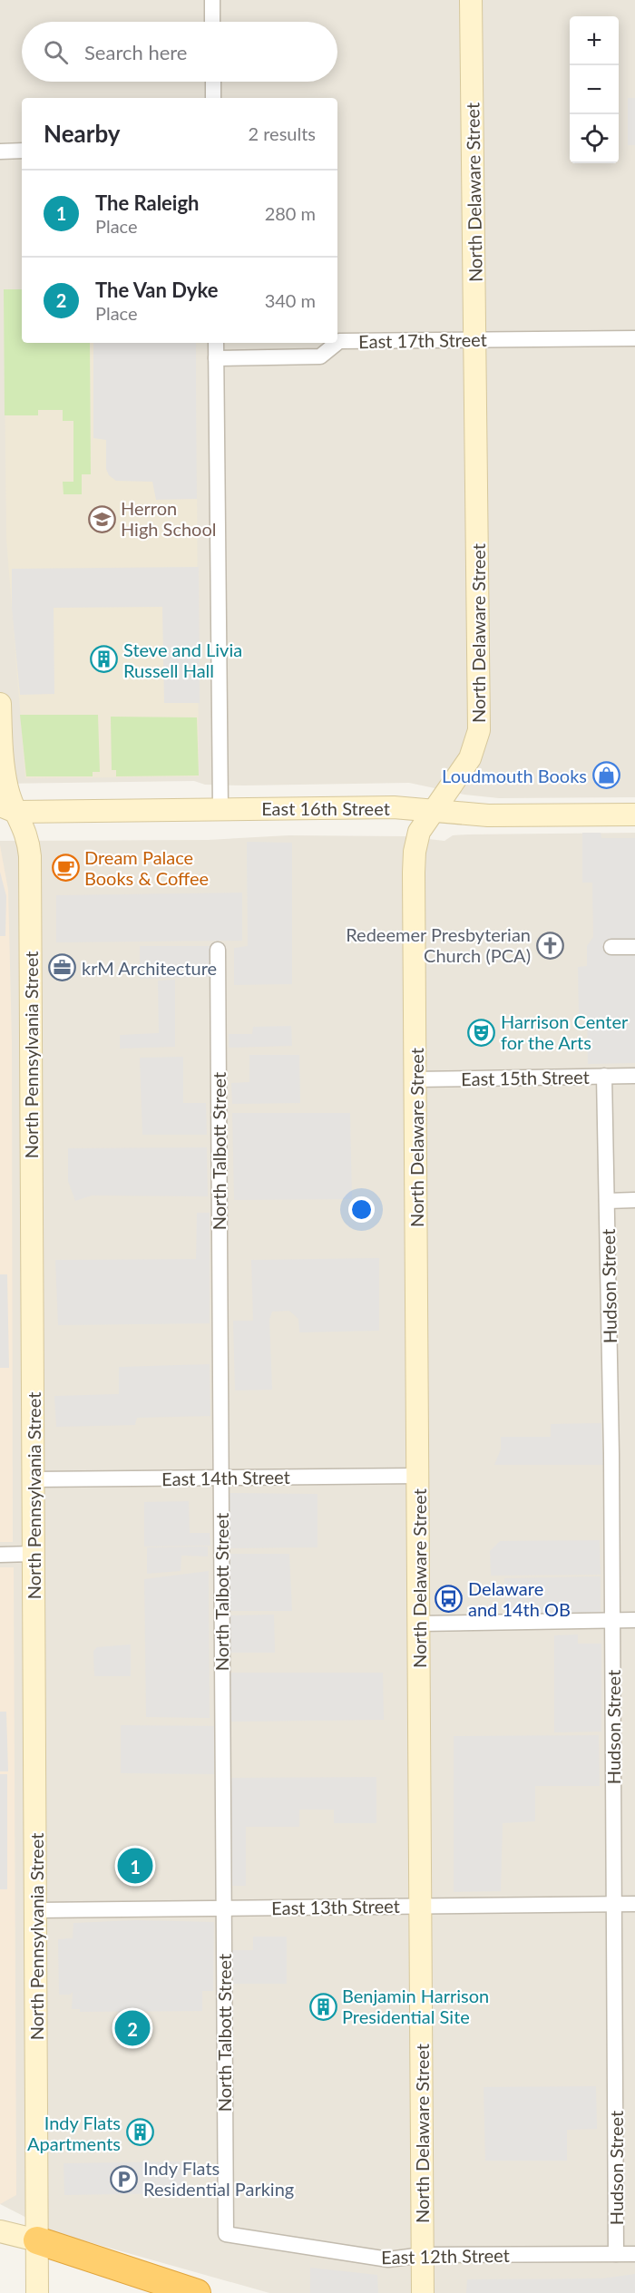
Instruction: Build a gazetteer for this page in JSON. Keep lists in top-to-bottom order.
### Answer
{
  "streets": {
    "main road": ["North Delaware Street", "East 16th Street", "North Pennsylvania Street"],
    "street": [
      "East 17th Street",
      "East 15th Street",
      "North Talbott Street",
      "Hudson Street",
      "East 14th Street",
      "East 13th Street",
      "East 12th Street"
    ]
  },
  "crossings": [
    ["North Delaware Street", "East 17th Street"],
    ["North Delaware Street", "East 16th Street"],
    ["North Delaware Street", "East 15th Street"],
    ["North Delaware Street", "East 14th Street"],
    ["North Delaware Street", "East 13th Street"],
    ["North Delaware Street", "East 12th Street"],
    ["East 16th Street", "North Pennsylvania Street"],
    ["North Pennsylvania Street", "East 14th Street"],
    ["North Pennsylvania Street", "East 13th Street"],
    ["East 15th Street", "Hudson Street"],
    ["North Talbott Street", "East 14th Street"],
    ["North Talbott Street", "East 13th Street"],
    ["North Talbott Street", "East 12th Street"],
    ["Hudson Street", "East 13th Street"],
    ["Hudson Street", "East 12th Street"]
  ],
  "places": {
    "school or university": ["Herron High School"],
    "building": ["Steve and Livia Russell Hall", "Benjamin Harrison Presidential Site", "Indy Flats Apartments"],
    "shop": ["Loudmouth Books"],
    "cafe": ["Dream Palace Books & Coffee"],
    "church": ["Redeemer Presbyterian Church (PCA)"],
    "office": ["krM Architecture"],
    "theatre": ["Harrison Center for the Arts"],
    "bus stop": ["Delaware and 14th OB"],
    "parking": ["Indy Flats Residential Parking"]
  },
  "page": {
    "map_buttons": ["+", "−"],
    "search": "Search here",
    "heading": ["Nearby", "2 results"],
    "list": [
      {
        "mark": "1",
        "name": "The Raleigh",
        "note": "Place",
        "value": "280 m"
      },
      {
        "mark": "2",
        "name": "The Van Dyke",
        "note": "Place",
        "value": "340 m"
      }
    ],
    "pins": ["1", "2"]
  }
}
